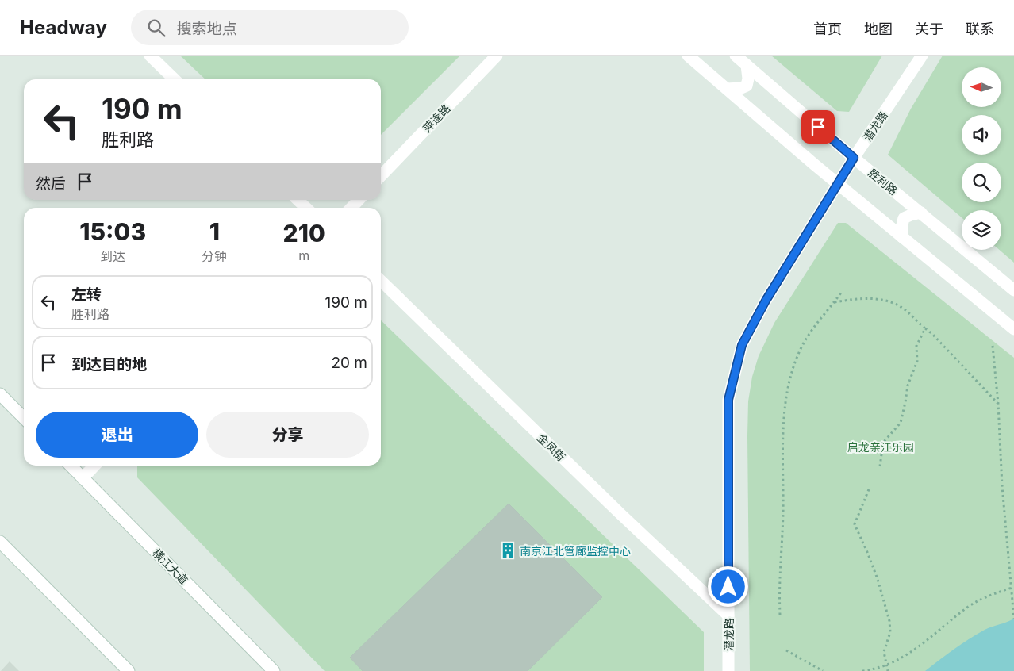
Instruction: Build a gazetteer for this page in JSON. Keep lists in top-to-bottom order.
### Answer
{
  "streets": {
    "street": [
      "萍逢路",
      "潜龙路",
      "胜利路",
      "金凤街",
      "横江大道"
    ]
  },
  "crossings": [
    ["潜龙路", "胜利路"],
    ["潜龙路", "金凤街"]
  ],
  "parks": ["启龙亲江乐园"],
  "places": {
    "building": ["南京江北管廊监控中心"]
  },
  "north": "left",
  "page": {
    "header": "Headway",
    "search": "搜索地点",
    "nav": [
      "首页",
      "地图",
      "关于",
      "联系"
    ],
    "turn": ["190 m", "胜利路"],
    "then": "然后",
    "eta": [
      "15:03",
      "到达",
      "1",
      "分钟",
      "210",
      "m"
    ],
    "list": [
      {
        "name": "左转",
        "note": "胜利路",
        "value": "190 m"
      },
      {
        "name": "到达目的地",
        "value": "20 m"
      }
    ],
    "buttons": ["退出", "分享"]
  }
}
